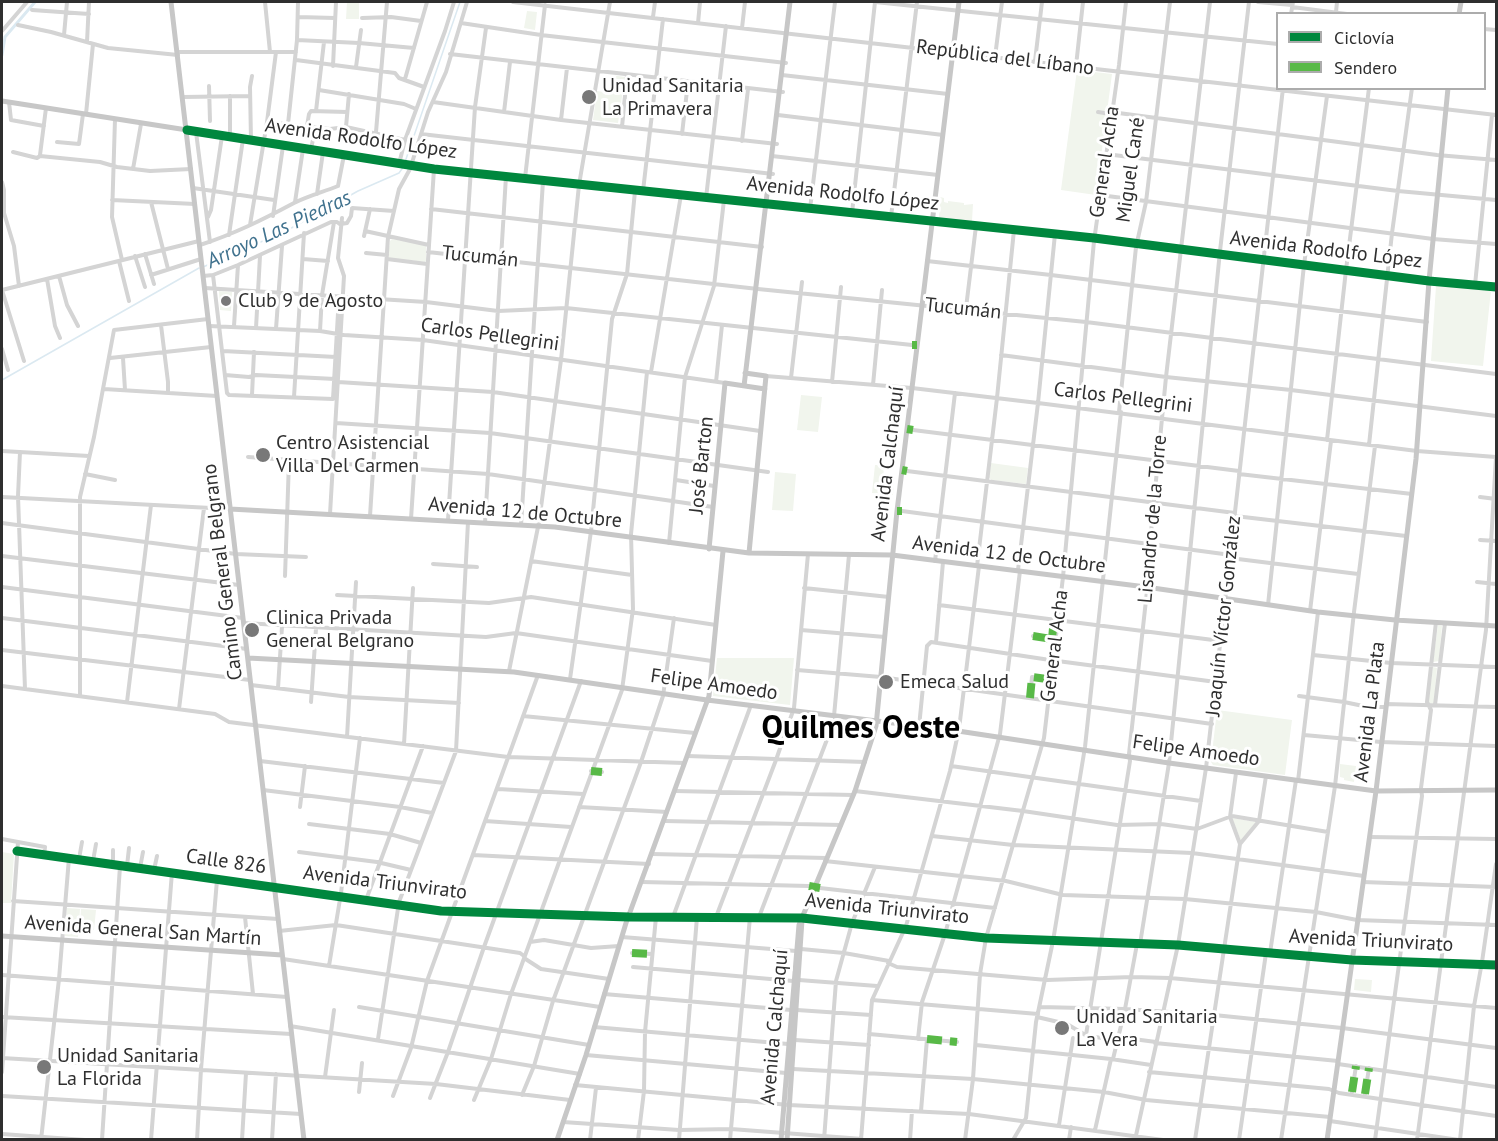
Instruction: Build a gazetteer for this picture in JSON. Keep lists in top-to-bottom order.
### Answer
{
  "streets": {
    "main road": [
      "Carlos Pellegrini",
      "Avenida Calchaquí",
      "José Barton",
      "Avenida 12 de Octubre",
      "Camino General Belgrano",
      "Felipe Amoedo",
      "Avenida La Plata",
      "Avenida General San Martín"
    ],
    "street": [
      "República del Líbano",
      "Avenida Rodolfo López",
      "General Acha",
      "Miguel Cané",
      "Tucumán",
      "Lisandro de la Torre",
      "Joaquín Víctor González",
      "Calle 826",
      "Avenida Triunvirato"
    ]
  },
  "crossings": [
    ["República del Líbano", "General Acha"],
    ["República del Líbano", "Miguel Cané"],
    ["República del Líbano", "Avenida Calchaquí"],
    ["República del Líbano", "Lisandro de la Torre"],
    ["República del Líbano", "Joaquín Víctor González"],
    ["República del Líbano", "Avenida La Plata"],
    ["Avenida Rodolfo López", "General Acha"],
    ["Avenida Rodolfo López", "Miguel Cané"],
    ["Avenida Rodolfo López", "Avenida Calchaquí"],
    ["Avenida Rodolfo López", "Lisandro de la Torre"],
    ["Avenida Rodolfo López", "Camino General Belgrano"],
    ["Avenida Rodolfo López", "Joaquín Víctor González"],
    ["Avenida Rodolfo López", "Avenida La Plata"],
    ["General Acha", "Tucumán"],
    ["General Acha", "Carlos Pellegrini"],
    ["General Acha", "Avenida 12 de Octubre"],
    ["General Acha", "Felipe Amoedo"],
    ["General Acha", "Avenida Triunvirato"],
    ["Miguel Cané", "Tucumán"],
    ["Miguel Cané", "Carlos Pellegrini"],
    ["Miguel Cané", "Avenida 12 de Octubre"],
    ["Miguel Cané", "Felipe Amoedo"],
    ["Miguel Cané", "Avenida Triunvirato"],
    ["Tucumán", "Avenida Calchaquí"],
    ["Tucumán", "Lisandro de la Torre"],
    ["Tucumán", "Joaquín Víctor González"],
    ["Tucumán", "Avenida La Plata"],
    ["Carlos Pellegrini", "Avenida Calchaquí"],
    ["Carlos Pellegrini", "José Barton"],
    ["Carlos Pellegrini", "Lisandro de la Torre"],
    ["Carlos Pellegrini", "Camino General Belgrano"],
    ["Carlos Pellegrini", "Joaquín Víctor González"],
    ["Carlos Pellegrini", "Avenida La Plata"],
    ["Avenida Calchaquí", "Avenida 12 de Octubre"],
    ["Avenida Calchaquí", "Felipe Amoedo"],
    ["Avenida Calchaquí", "Avenida Triunvirato"],
    ["José Barton", "Avenida 12 de Octubre"],
    ["Avenida 12 de Octubre", "Lisandro de la Torre"],
    ["Avenida 12 de Octubre", "Camino General Belgrano"],
    ["Avenida 12 de Octubre", "Joaquín Víctor González"],
    ["Avenida 12 de Octubre", "Avenida La Plata"],
    ["Lisandro de la Torre", "Felipe Amoedo"],
    ["Lisandro de la Torre", "Avenida Triunvirato"],
    ["Camino General Belgrano", "Felipe Amoedo"],
    ["Camino General Belgrano", "Calle 826"],
    ["Camino General Belgrano", "Avenida Triunvirato"],
    ["Camino General Belgrano", "Avenida General San Martín"],
    ["Joaquín Víctor González", "Felipe Amoedo"],
    ["Joaquín Víctor González", "Avenida Triunvirato"],
    ["Felipe Amoedo", "Avenida La Plata"],
    ["Avenida La Plata", "Avenida Triunvirato"],
    ["Calle 826", "Avenida Triunvirato"]
  ],
  "districts": ["Quilmes Oeste"],
  "water": ["Arroyo Las Piedras"],
  "places": [
    "Unidad Sanitaria La Primavera",
    "Club 9 de Agosto",
    "Centro Asistencial Villa Del Carmen",
    "Clinica Privada General Belgrano",
    "Emeca Salud",
    "Unidad Sanitaria La Vera",
    "Unidad Sanitaria La Florida"
  ],
  "legend": ["Ciclovía", "Sendero"]
}
